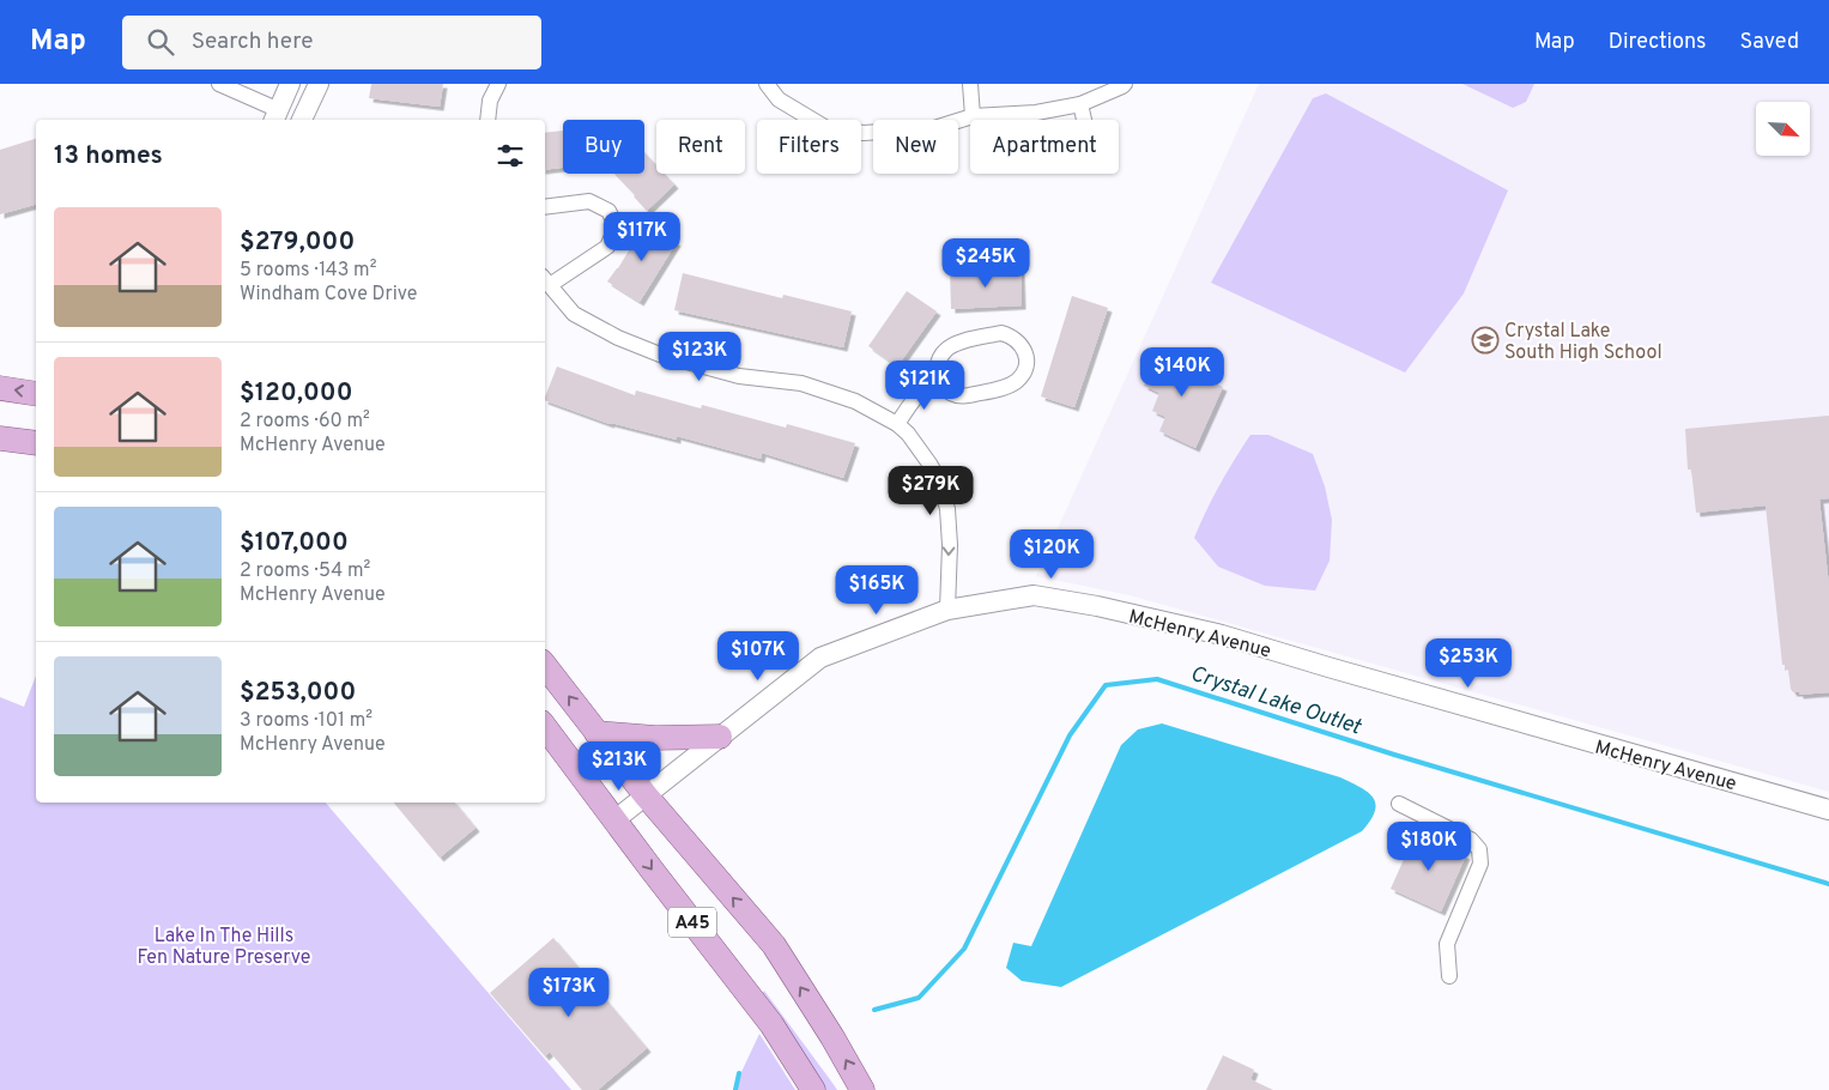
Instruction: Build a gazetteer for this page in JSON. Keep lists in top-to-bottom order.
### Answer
{
  "streets": {
    "main road": ["A45"],
    "street": ["McHenry Avenue"]
  },
  "crossings": [
    ["McHenry Avenue", "A45"]
  ],
  "water": ["Crystal Lake Outlet"],
  "parks": ["Lake In The Hills Fen Nature Preserve"],
  "places": {
    "school or university": ["Crystal Lake South High School"]
  },
  "north": "bottom right",
  "page": {
    "header": "Map",
    "search": "Search here",
    "nav": ["Map", "Directions", "Saved"],
    "chip": [
      "Buy",
      "Rent",
      "Filters",
      "New",
      "Apartment"
    ],
    "heading": "13 homes",
    "list": [
      {
        "name": "$279,000",
        "note": "5 rooms · 143 m² · Windham Cove Drive"
      },
      {
        "name": "$120,000",
        "note": "2 rooms · 60 m² · McHenry Avenue"
      },
      {
        "name": "$107,000",
        "note": "2 rooms · 54 m² · McHenry Avenue"
      },
      {
        "name": "$253,000",
        "note": "3 rooms · 101 m² · McHenry Avenue"
      }
    ],
    "price": [
      "$117K",
      "$245K",
      "$123K",
      "$140K",
      "$121K",
      "$279K",
      "$120K",
      "$165K",
      "$107K",
      "$253K",
      "$213K",
      "$180K",
      "$173K"
    ]
  }
}
